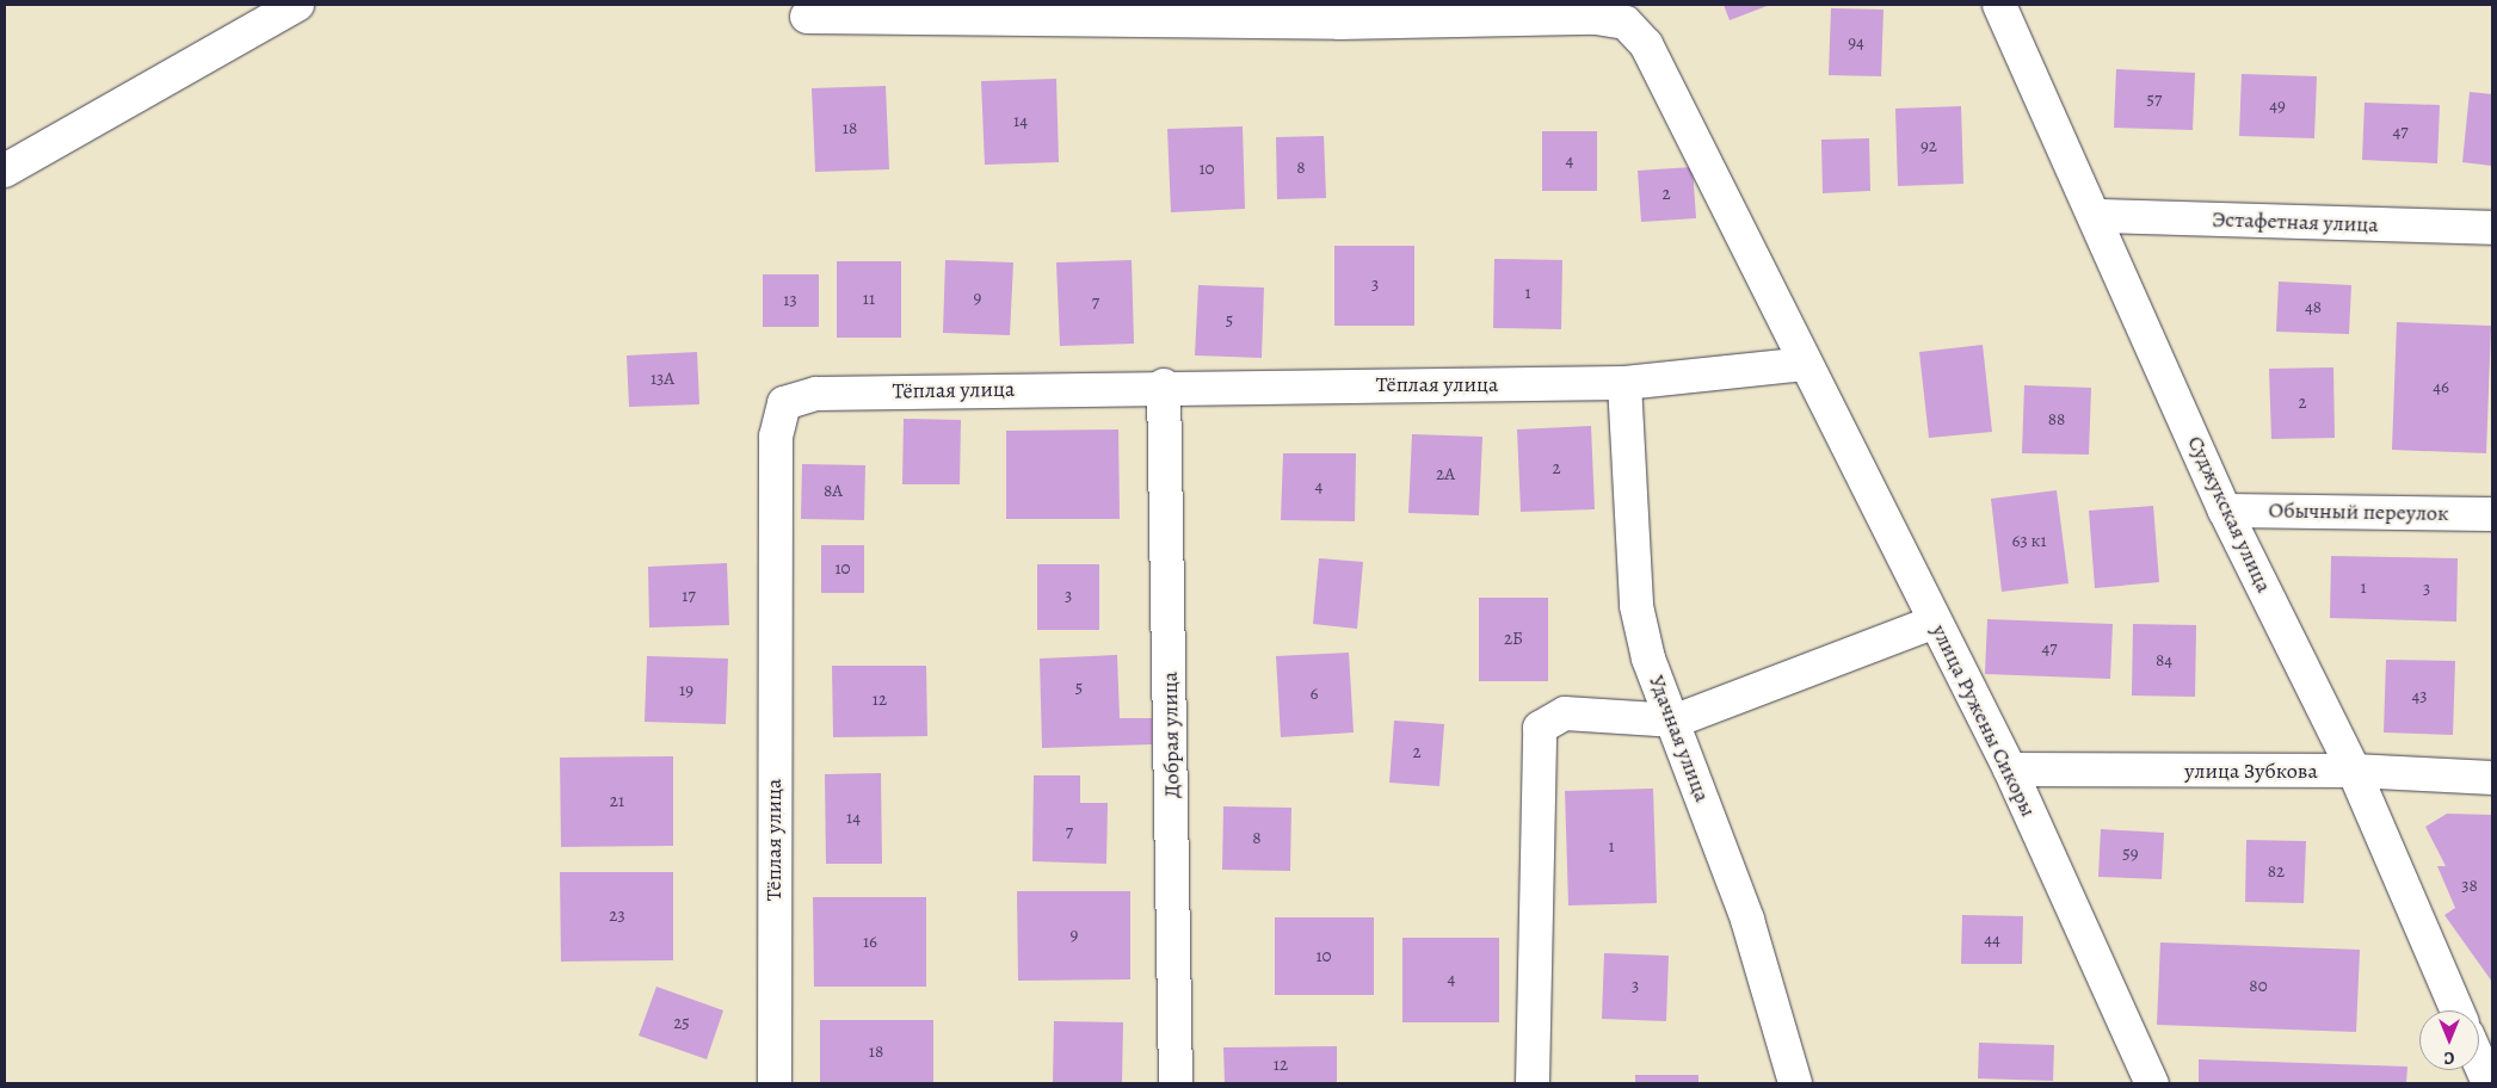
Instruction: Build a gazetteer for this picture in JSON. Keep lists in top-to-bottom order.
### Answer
{
  "streets": {
    "street": [
      "Эстафетная улица",
      "Тёплая улица",
      "Обычный переулок",
      "Суджукская улица",
      "улица Ружены Сикоры",
      "Добрая улица",
      "Удачная улица",
      "улица Зубкова"
    ]
  },
  "crossings": [
    ["Эстафетная улица", "Суджукская улица"],
    ["Тёплая улица", "улица Ружены Сикоры"],
    ["Тёплая улица", "Добрая улица"],
    ["Тёплая улица", "Удачная улица"],
    ["Обычный переулок", "Суджукская улица"],
    ["Суджукская улица", "улица Зубкова"],
    ["улица Ружены Сикоры", "улица Зубкова"]
  ],
  "house_numbers": [
    "94",
    "57",
    "49",
    "14",
    "18",
    "47",
    "92",
    "4",
    "8",
    "10",
    "2",
    "3",
    "1",
    "9",
    "11",
    "13",
    "7",
    "48",
    "5",
    "13А",
    "46",
    "2",
    "88",
    "2",
    "2А",
    "4",
    "8А",
    "63 к1",
    "10",
    "1",
    "3",
    "17",
    "3",
    "2Б",
    "47",
    "84",
    "5",
    "19",
    "6",
    "43",
    "12",
    "2",
    "21",
    "14",
    "7",
    "8",
    "1",
    "59",
    "82",
    "38",
    "23",
    "9",
    "44",
    "16",
    "10",
    "4",
    "3",
    "80",
    "25",
    "18",
    "12"
  ],
  "north": "bottom"
}
